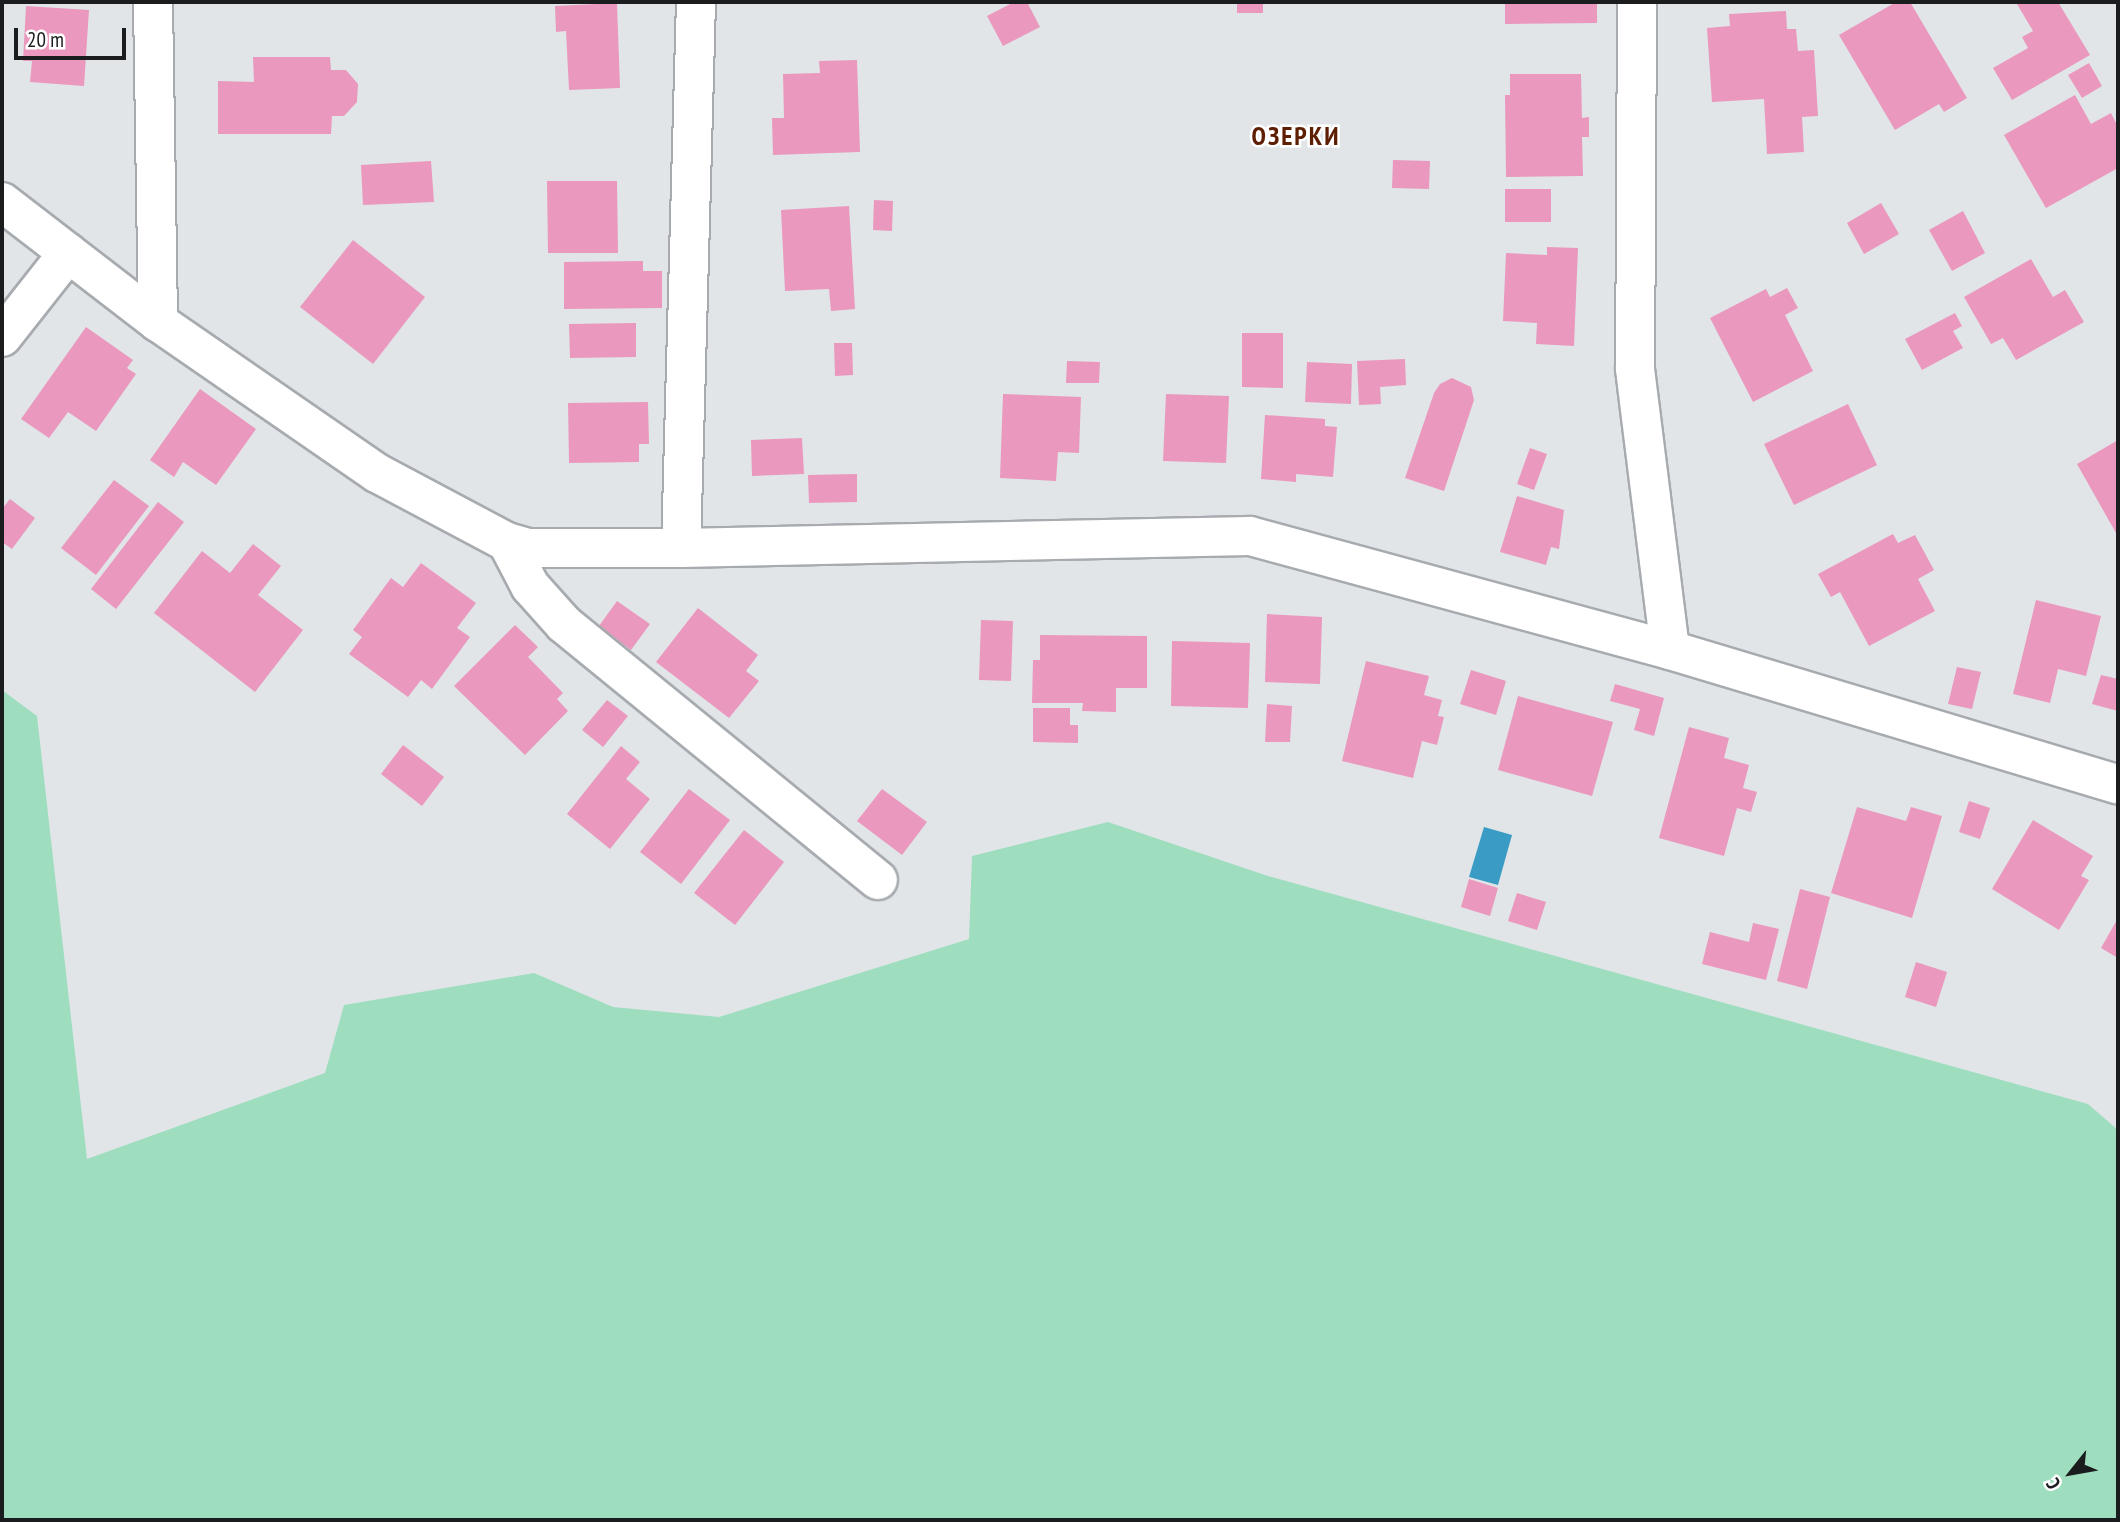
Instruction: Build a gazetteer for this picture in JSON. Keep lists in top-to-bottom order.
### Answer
{
  "districts": ["ОЗЕРКИ"],
  "scale_bar": "20 m",
  "north": "bottom left"
}
